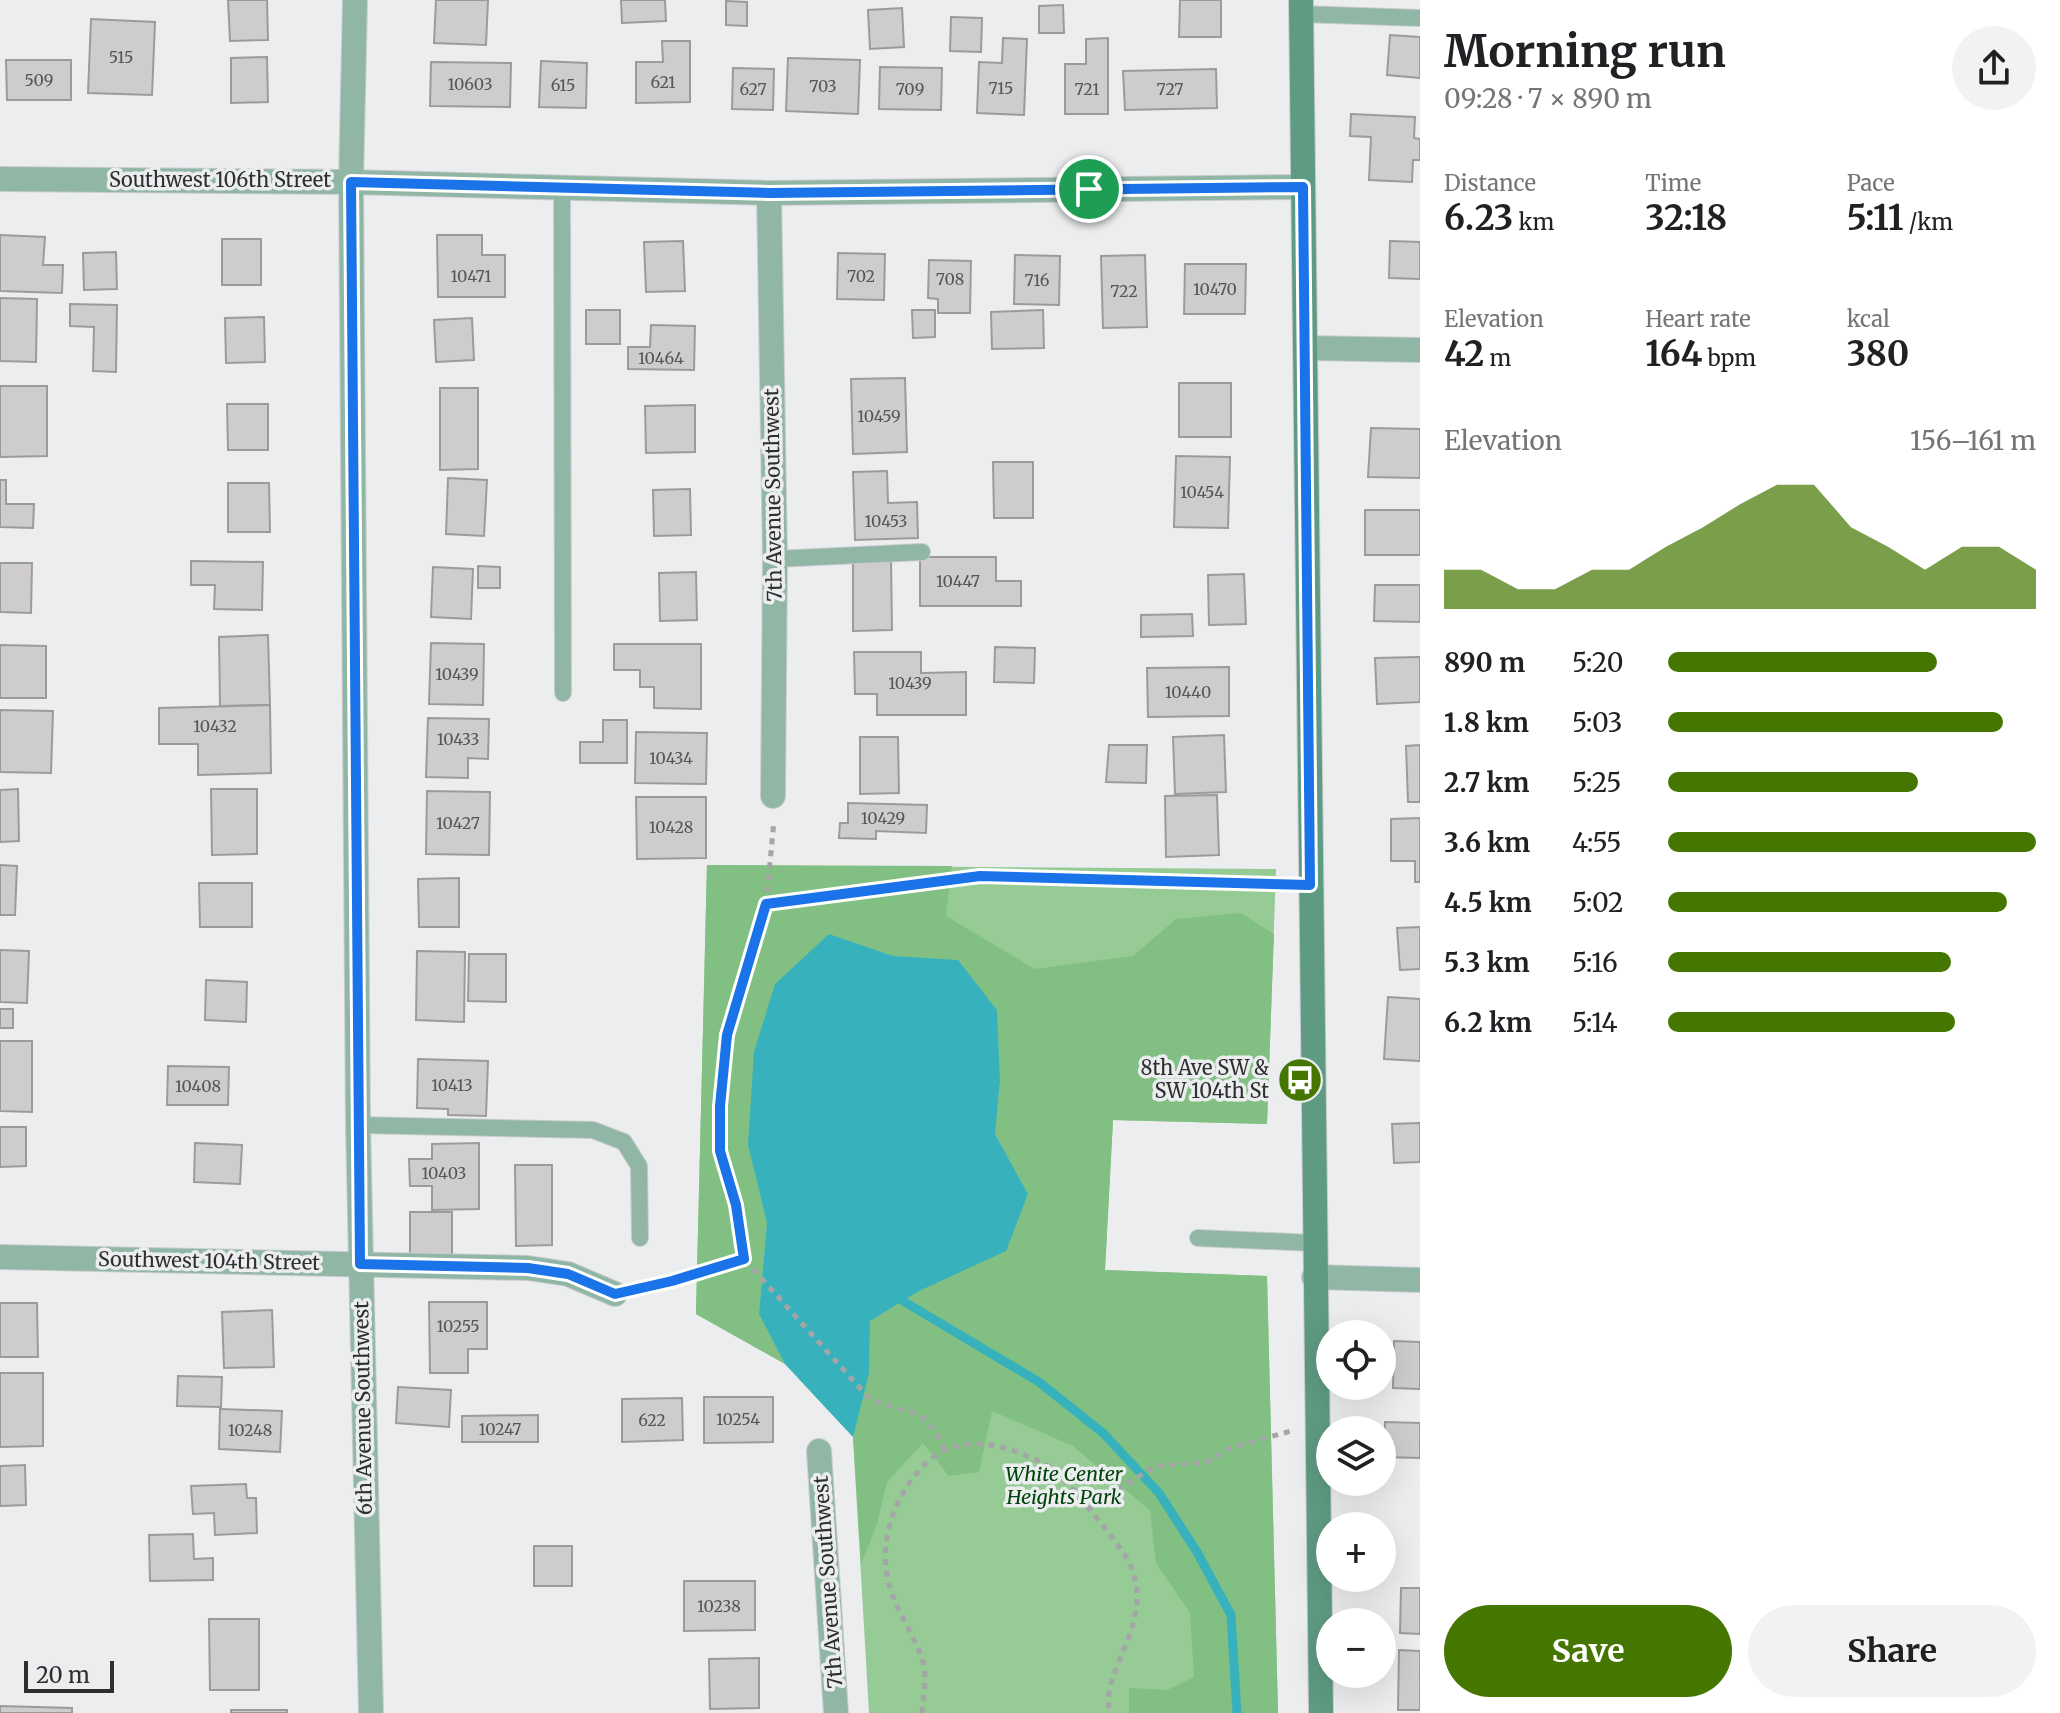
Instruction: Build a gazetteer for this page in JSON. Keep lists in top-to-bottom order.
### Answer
{
  "streets": {
    "street": [
      "Southwest 106th Street",
      "7th Avenue Southwest",
      "Southwest 104th Street",
      "6th Avenue Southwest"
    ]
  },
  "crossings": [
    ["Southwest 106th Street", "7th Avenue Southwest"],
    ["Southwest 106th Street", "6th Avenue Southwest"],
    ["Southwest 104th Street", "6th Avenue Southwest"]
  ],
  "parks": ["White Center Heights Park"],
  "places": {
    "bus stop": ["8th Ave SW & SW 104th St"]
  },
  "house_numbers": [
    "515",
    "509",
    "621",
    "10603",
    "615",
    "703",
    "715",
    "627",
    "709",
    "721",
    "727",
    "10471",
    "702",
    "708",
    "716",
    "10470",
    "722",
    "10464",
    "10459",
    "10454",
    "10453",
    "10447",
    "10439",
    "10439",
    "10440",
    "10432",
    "10433",
    "10434",
    "10429",
    "10427",
    "10428",
    "10413",
    "10408",
    "10403",
    "10255",
    "10254",
    "622",
    "10247",
    "10248",
    "10238"
  ],
  "scale_bar": "20 m",
  "page": {
    "heading": ["Morning run", "09:28 · 7 × 890 m"],
    "stats": [
      ["Distance", "6.23 km"],
      ["Time", "32:18"],
      ["Pace", "5:11 /km"],
      ["Elevation", "42 m"],
      ["Heart rate", "164 bpm"],
      ["kcal", "380"]
    ],
    "chart": ["Elevation", "156–161 m"],
    "list": [
      {
        "name": "890 m",
        "note": "5:20"
      },
      {
        "name": "1.8 km",
        "note": "5:03"
      },
      {
        "name": "2.7 km",
        "note": "5:25"
      },
      {
        "name": "3.6 km",
        "note": "4:55"
      },
      {
        "name": "4.5 km",
        "note": "5:02"
      },
      {
        "name": "5.3 km",
        "note": "5:16"
      },
      {
        "name": "6.2 km",
        "note": "5:14"
      }
    ],
    "map_buttons": ["+", "−"],
    "buttons": ["Save", "Share"],
    "scale": "20 m"
  }
}
